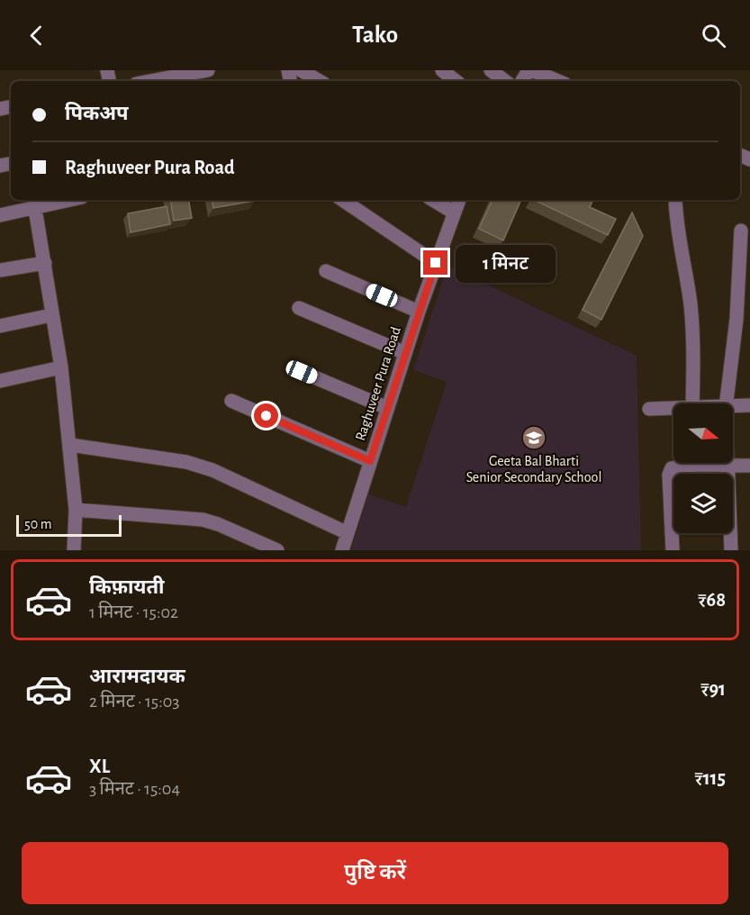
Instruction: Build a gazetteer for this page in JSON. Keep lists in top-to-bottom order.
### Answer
{
  "streets": {
    "street": ["Raghuveer Pura Road"]
  },
  "places": {
    "school or university": ["Geeta Bal Bharti Senior Secondary School"]
  },
  "scale_bar": "50 m",
  "north": "right",
  "page": {
    "header": "Tako",
    "banner": ["पिकअप", "Raghuveer Pura Road"],
    "bubble": "1 मिनट",
    "scale": "50 m",
    "list": [
      {
        "name": "किफ़ायती",
        "note": "1 मिनट · 15:02",
        "value": "₹68"
      },
      {
        "name": "आरामदायक",
        "note": "2 मिनट · 15:03",
        "value": "₹91"
      },
      {
        "name": "XL",
        "note": "3 मिनट · 15:04",
        "value": "₹115"
      }
    ],
    "buttons": "पुष्टि करें"
  }
}
